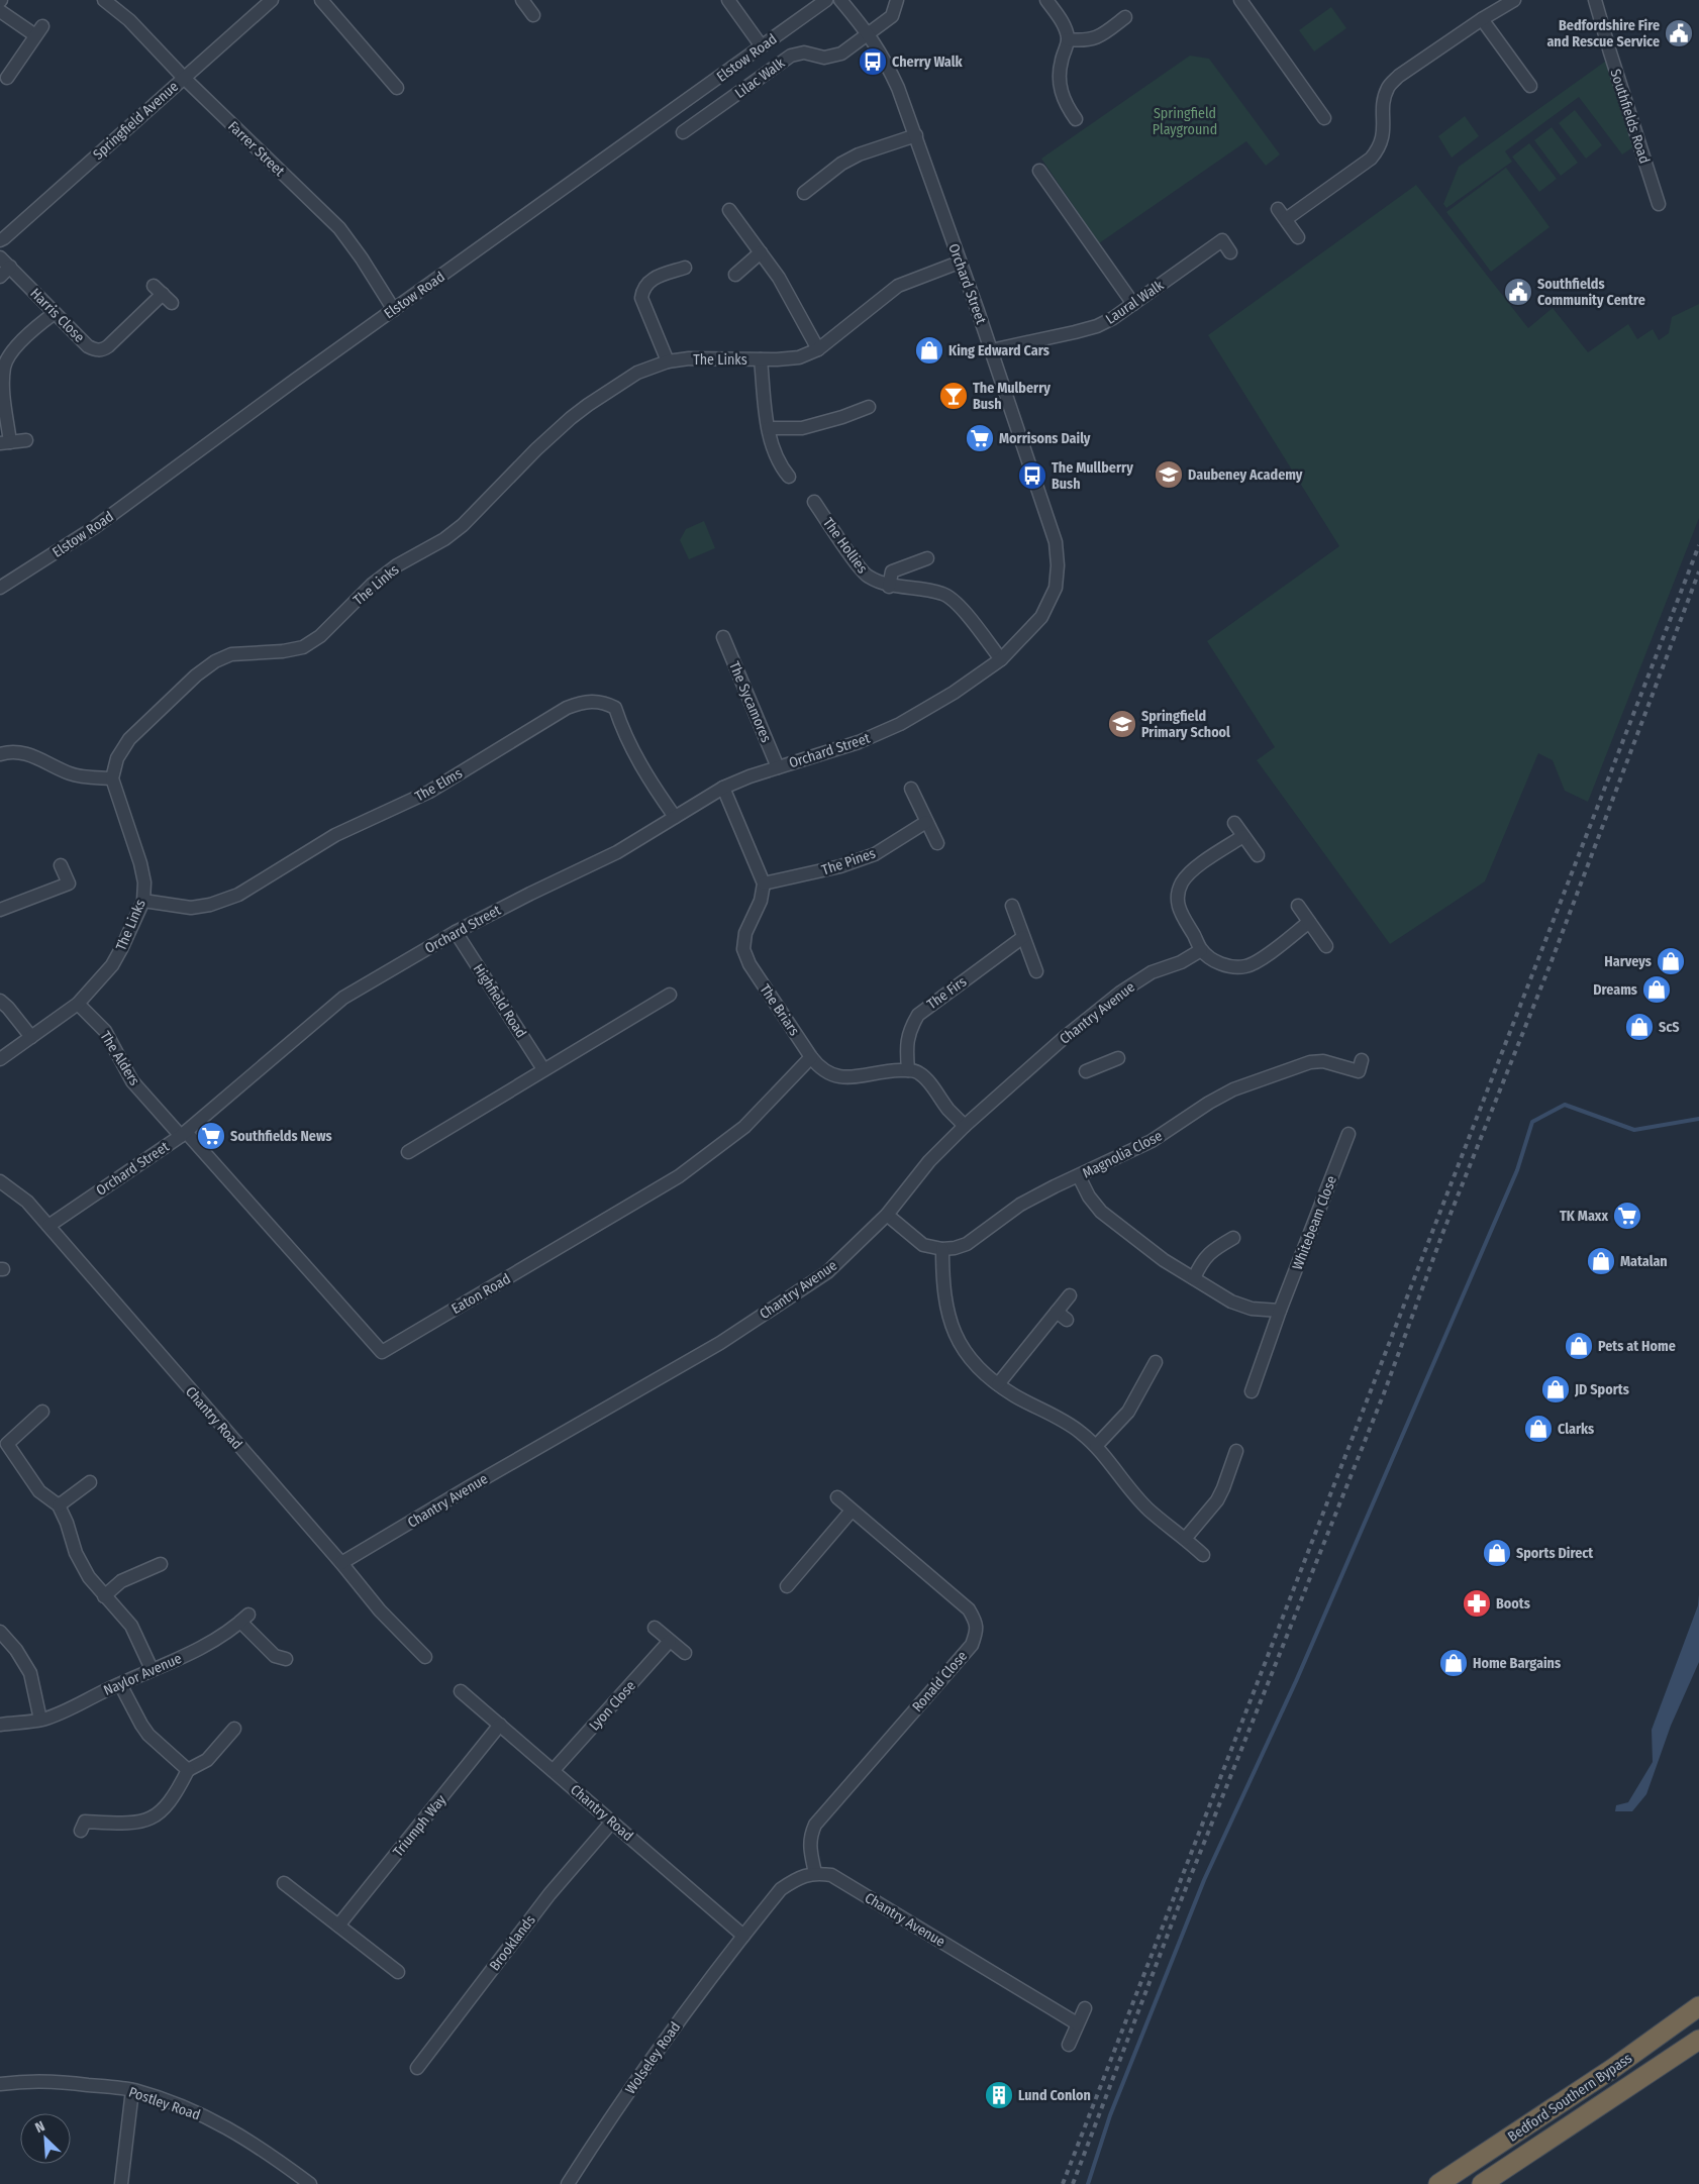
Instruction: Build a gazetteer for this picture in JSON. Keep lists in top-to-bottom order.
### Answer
{
  "streets": {
    "highway": ["Bedford Southern Bypass"],
    "street": [
      "Elstow Road",
      "Lilac Walk",
      "Southfields Road",
      "Springfield Avenue",
      "Farrer Street",
      "Orchard Street",
      "Laural Walk",
      "Harris Close",
      "The Links",
      "The Hollies",
      "The Sycamores",
      "The Elms",
      "The Pines",
      "The Firs",
      "Highfield Road",
      "The Briars",
      "Chantry Avenue",
      "The Alders",
      "Magnolia Close",
      "Whitebeam Close",
      "Eaton Road",
      "Chantry Road",
      "Naylor Avenue",
      "Ronald Close",
      "Lyon Close",
      "Triumph Way",
      "Brooklands",
      "Wolseley Road",
      "Postley Road"
    ]
  },
  "crossings": [
    ["Elstow Road", "Farrer Street"],
    ["Lilac Walk", "Orchard Street"],
    ["Springfield Avenue", "Farrer Street"],
    ["Orchard Street", "Laural Walk"],
    ["Orchard Street", "The Links"],
    ["Orchard Street", "The Hollies"],
    ["Orchard Street", "The Sycamores"],
    ["Orchard Street", "The Elms"],
    ["Orchard Street", "Highfield Road"],
    ["Orchard Street", "The Alders"],
    ["Orchard Street", "Eaton Road"],
    ["Orchard Street", "Chantry Road"],
    ["The Links", "The Elms"],
    ["The Links", "The Alders"],
    ["The Pines", "The Briars"],
    ["The Firs", "The Briars"],
    ["The Briars", "Eaton Road"],
    ["Chantry Avenue", "Chantry Road"],
    ["Chantry Avenue", "Ronald Close"],
    ["The Alders", "Eaton Road"],
    ["Chantry Road", "Lyon Close"],
    ["Chantry Road", "Triumph Way"],
    ["Chantry Road", "Brooklands"],
    ["Chantry Road", "Wolseley Road"]
  ],
  "parks": ["Springfield Playground"],
  "places": {
    "public building": ["Bedfordshire Fire and Rescue Service", "Southfields Community Centre"],
    "bus stop": ["Cherry Walk", "The Mullberry Bush"],
    "shop": [
      "King Edward Cars",
      "Harveys",
      "Dreams",
      "ScS",
      "Matalan",
      "Pets at Home",
      "JD Sports",
      "Clarks",
      "Sports Direct",
      "Home Bargains"
    ],
    "bar": ["The Mulberry Bush"],
    "supermarket": ["Morrisons Daily", "Southfields News", "TK Maxx"],
    "school or university": ["Daubeney Academy", "Springfield Primary School"],
    "pharmacy": ["Boots"],
    "building": ["Lund Conlon"]
  },
  "north": "top left"
}
